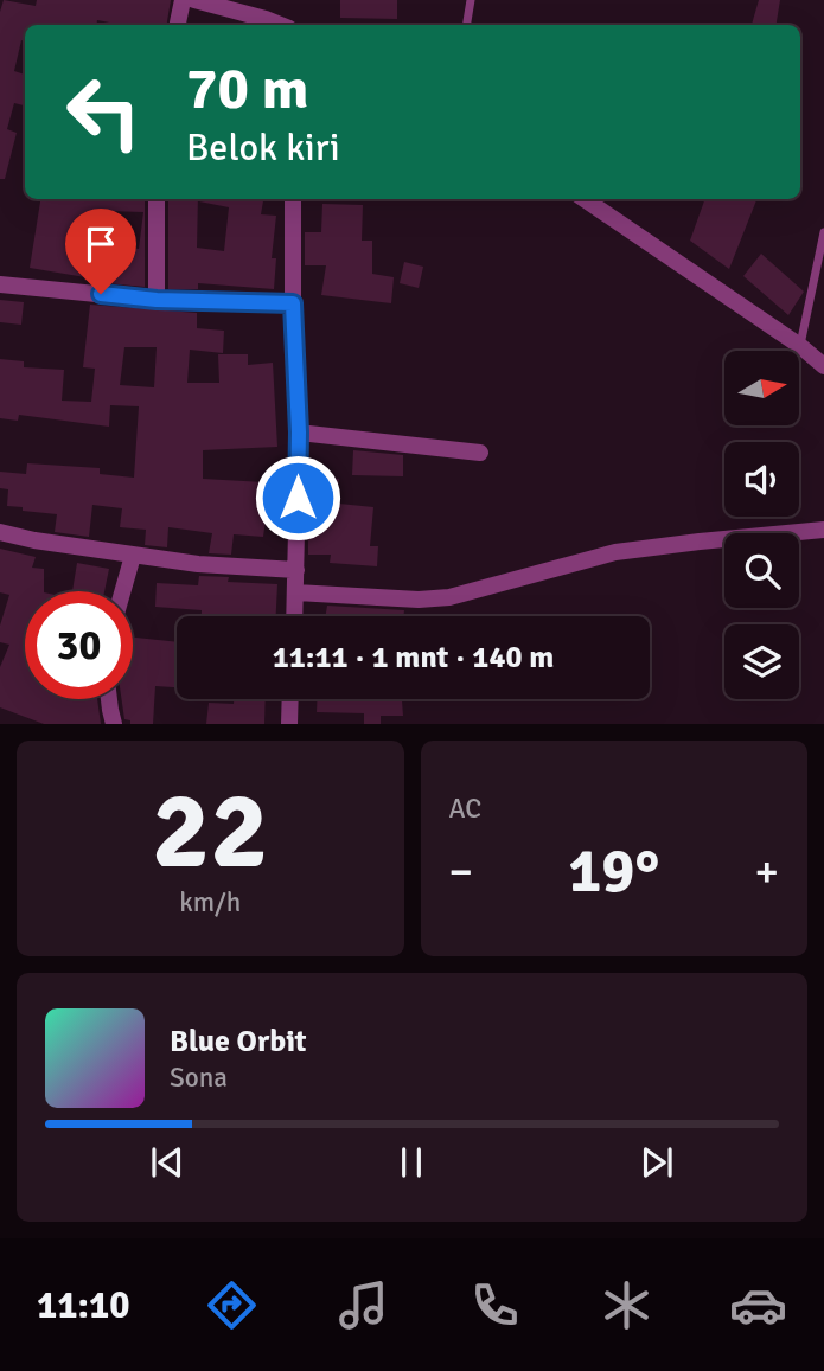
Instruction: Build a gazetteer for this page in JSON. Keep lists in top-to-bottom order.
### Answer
{
  "north": "right",
  "page": {
    "turn": ["70 m", "Belok kiri"],
    "limit": "30",
    "trip": "11:11 · 1 mnt · 140 m",
    "tile": [
      ["22", "km/h"],
      "AC"
    ],
    "heat": ["−", "19°", "+"],
    "song": ["Blue Orbit", "Sona"],
    "tabs": "11:10"
  }
}
